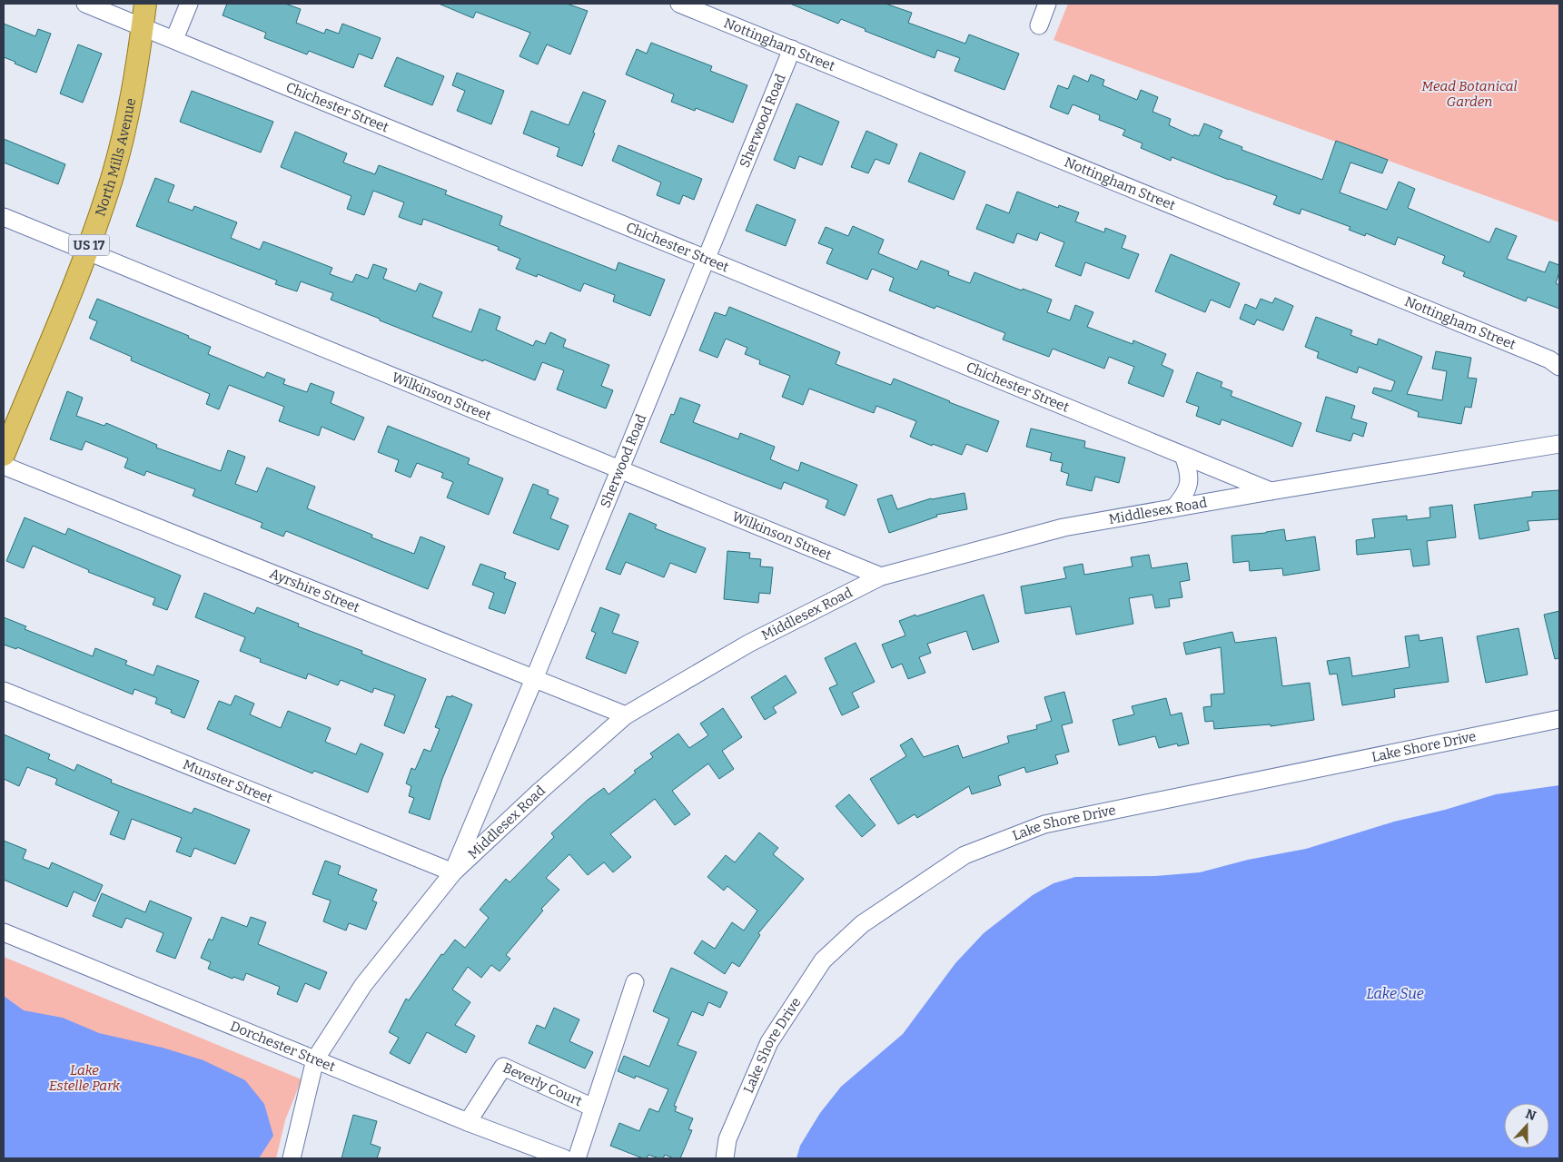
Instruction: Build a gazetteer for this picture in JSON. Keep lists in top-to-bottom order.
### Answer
{
  "streets": {
    "main road": ["North Mills Avenue", "US 17"],
    "street": [
      "Nottingham Street",
      "Chichester Street",
      "Sherwood Road",
      "Wilkinson Street",
      "Middlesex Road",
      "Ayrshire Street",
      "Lake Shore Drive",
      "Munster Street",
      "Dorchester Street",
      "Beverly Court"
    ]
  },
  "crossings": [
    ["Nottingham Street", "Sherwood Road"],
    ["Chichester Street", "Sherwood Road"],
    ["Chichester Street", "North Mills Avenue"],
    ["Chichester Street", "Middlesex Road"],
    ["Sherwood Road", "Wilkinson Street"],
    ["Sherwood Road", "Middlesex Road"],
    ["Sherwood Road", "Ayrshire Street"],
    ["Sherwood Road", "Munster Street"],
    ["North Mills Avenue", "Wilkinson Street"],
    ["Wilkinson Street", "Middlesex Road"],
    ["Middlesex Road", "Ayrshire Street"],
    ["Middlesex Road", "Munster Street"],
    ["Middlesex Road", "Dorchester Street"],
    ["Dorchester Street", "Beverly Court"]
  ],
  "water": ["Lake Sue"],
  "parks": ["Mead Botanical Garden", "Lake Estelle Park"],
  "north": "top"
}
